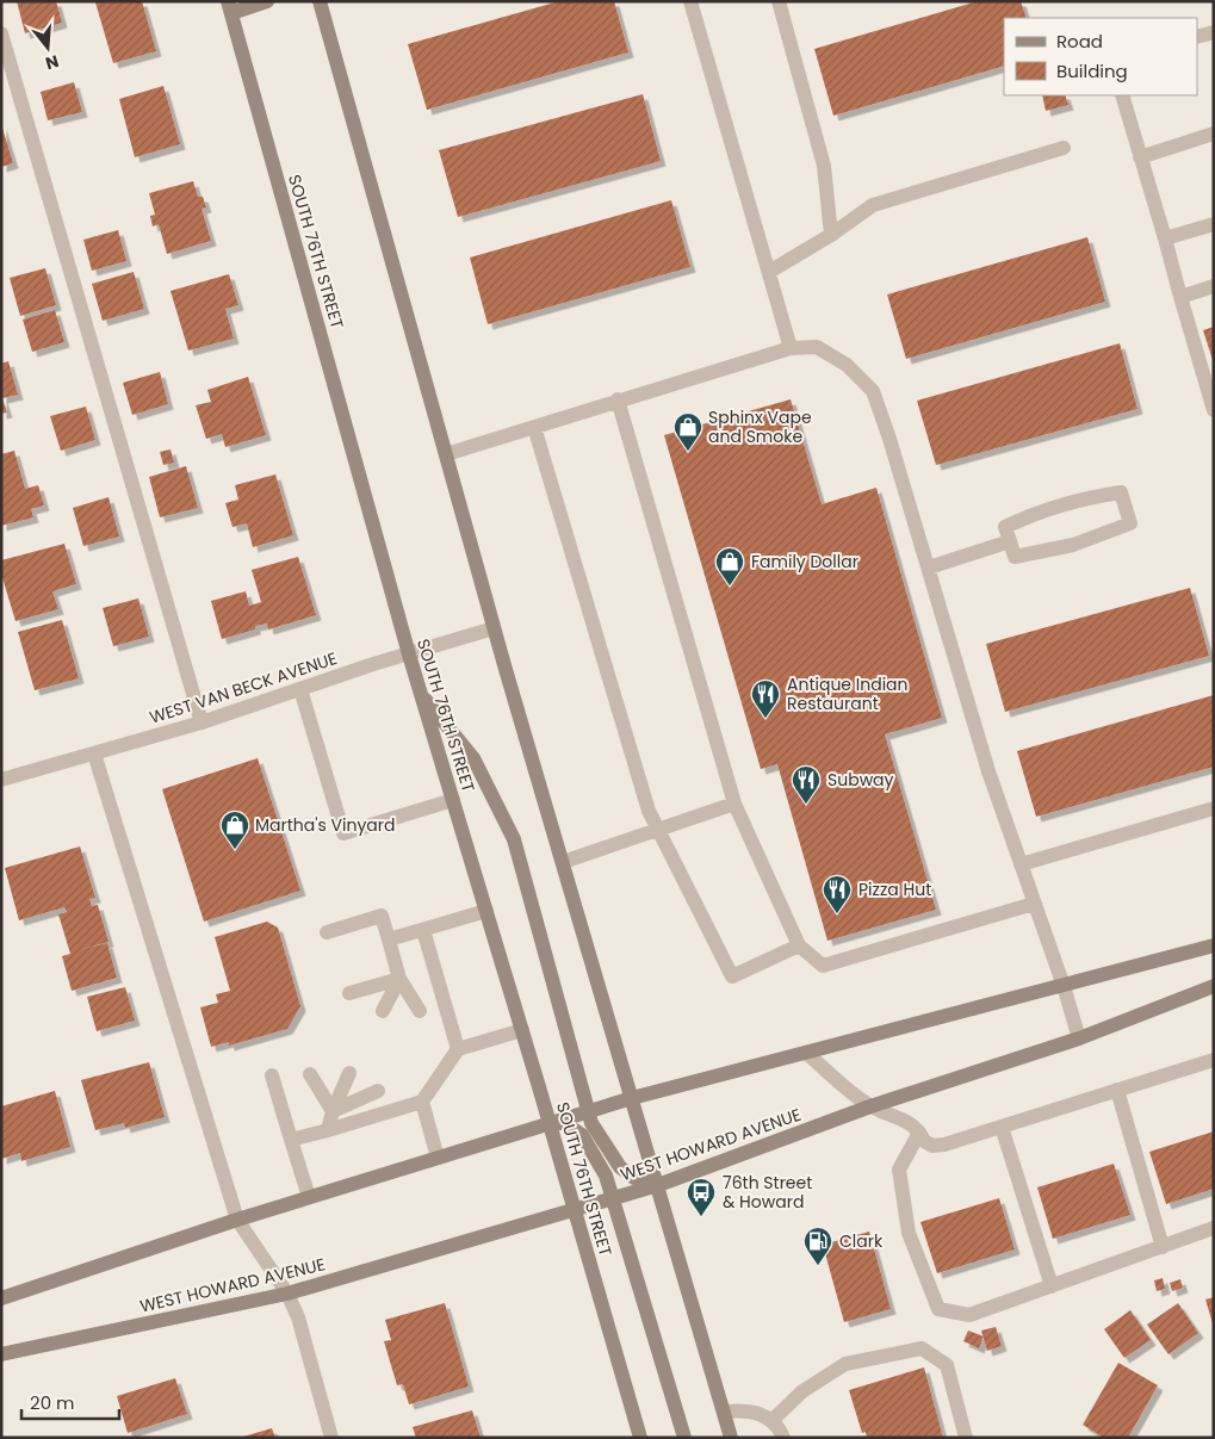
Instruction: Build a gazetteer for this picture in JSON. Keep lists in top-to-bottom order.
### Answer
{
  "streets": {
    "main road": ["SOUTH 76TH STREET", "WEST HOWARD AVENUE"],
    "street": ["WEST VAN BECK AVENUE"]
  },
  "crossings": [
    ["SOUTH 76TH STREET", "WEST VAN BECK AVENUE"],
    ["SOUTH 76TH STREET", "WEST HOWARD AVENUE"]
  ],
  "places": {
    "shop": ["Sphinx Vape and Smoke", "Family Dollar", "Martha's Vinyard"],
    "restaurant": ["Antique Indian Restaurant", "Subway", "Pizza Hut"],
    "bus stop": ["76th Street & Howard"],
    "fuel station": ["Clark"]
  },
  "legend": ["Road", "Building"],
  "scale_bar": "20 m",
  "north": "bottom"
}
